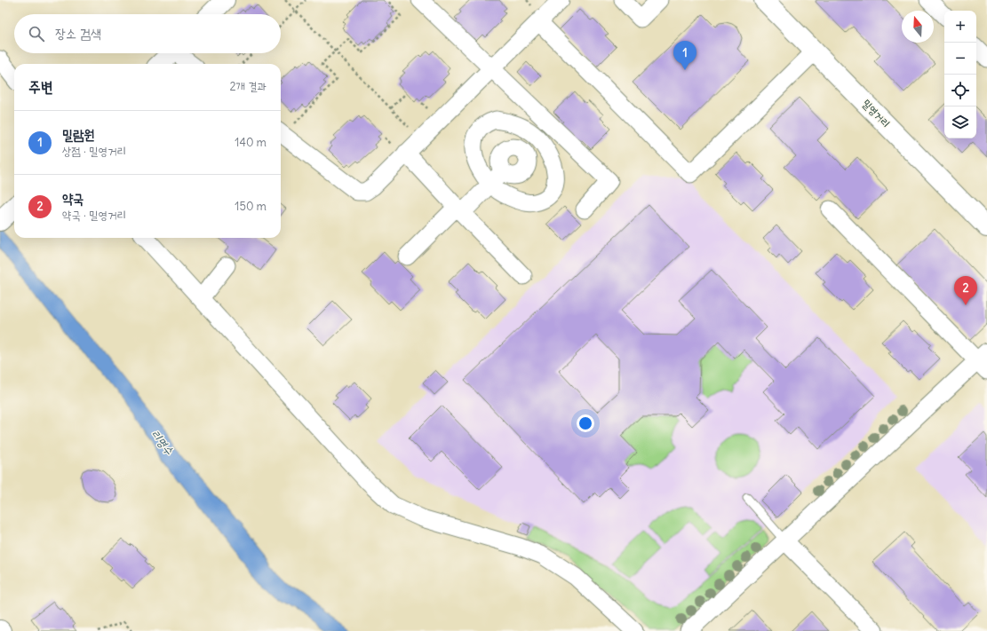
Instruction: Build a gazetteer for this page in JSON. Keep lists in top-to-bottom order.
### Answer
{
  "streets": {
    "main road": ["밀영거리"]
  },
  "water": ["리명수"],
  "north": "top",
  "page": {
    "map_buttons": ["+", "−"],
    "search": "장소 검색",
    "pins": ["1", "2"],
    "heading": ["주변", "2개 결과"],
    "list": [
      {
        "mark": "1",
        "name": "밀람원",
        "note": "상점 · 밀영거리",
        "value": "140 m"
      },
      {
        "mark": "2",
        "name": "약국",
        "note": "약국 · 밀영거리",
        "value": "150 m"
      }
    ]
  }
}
